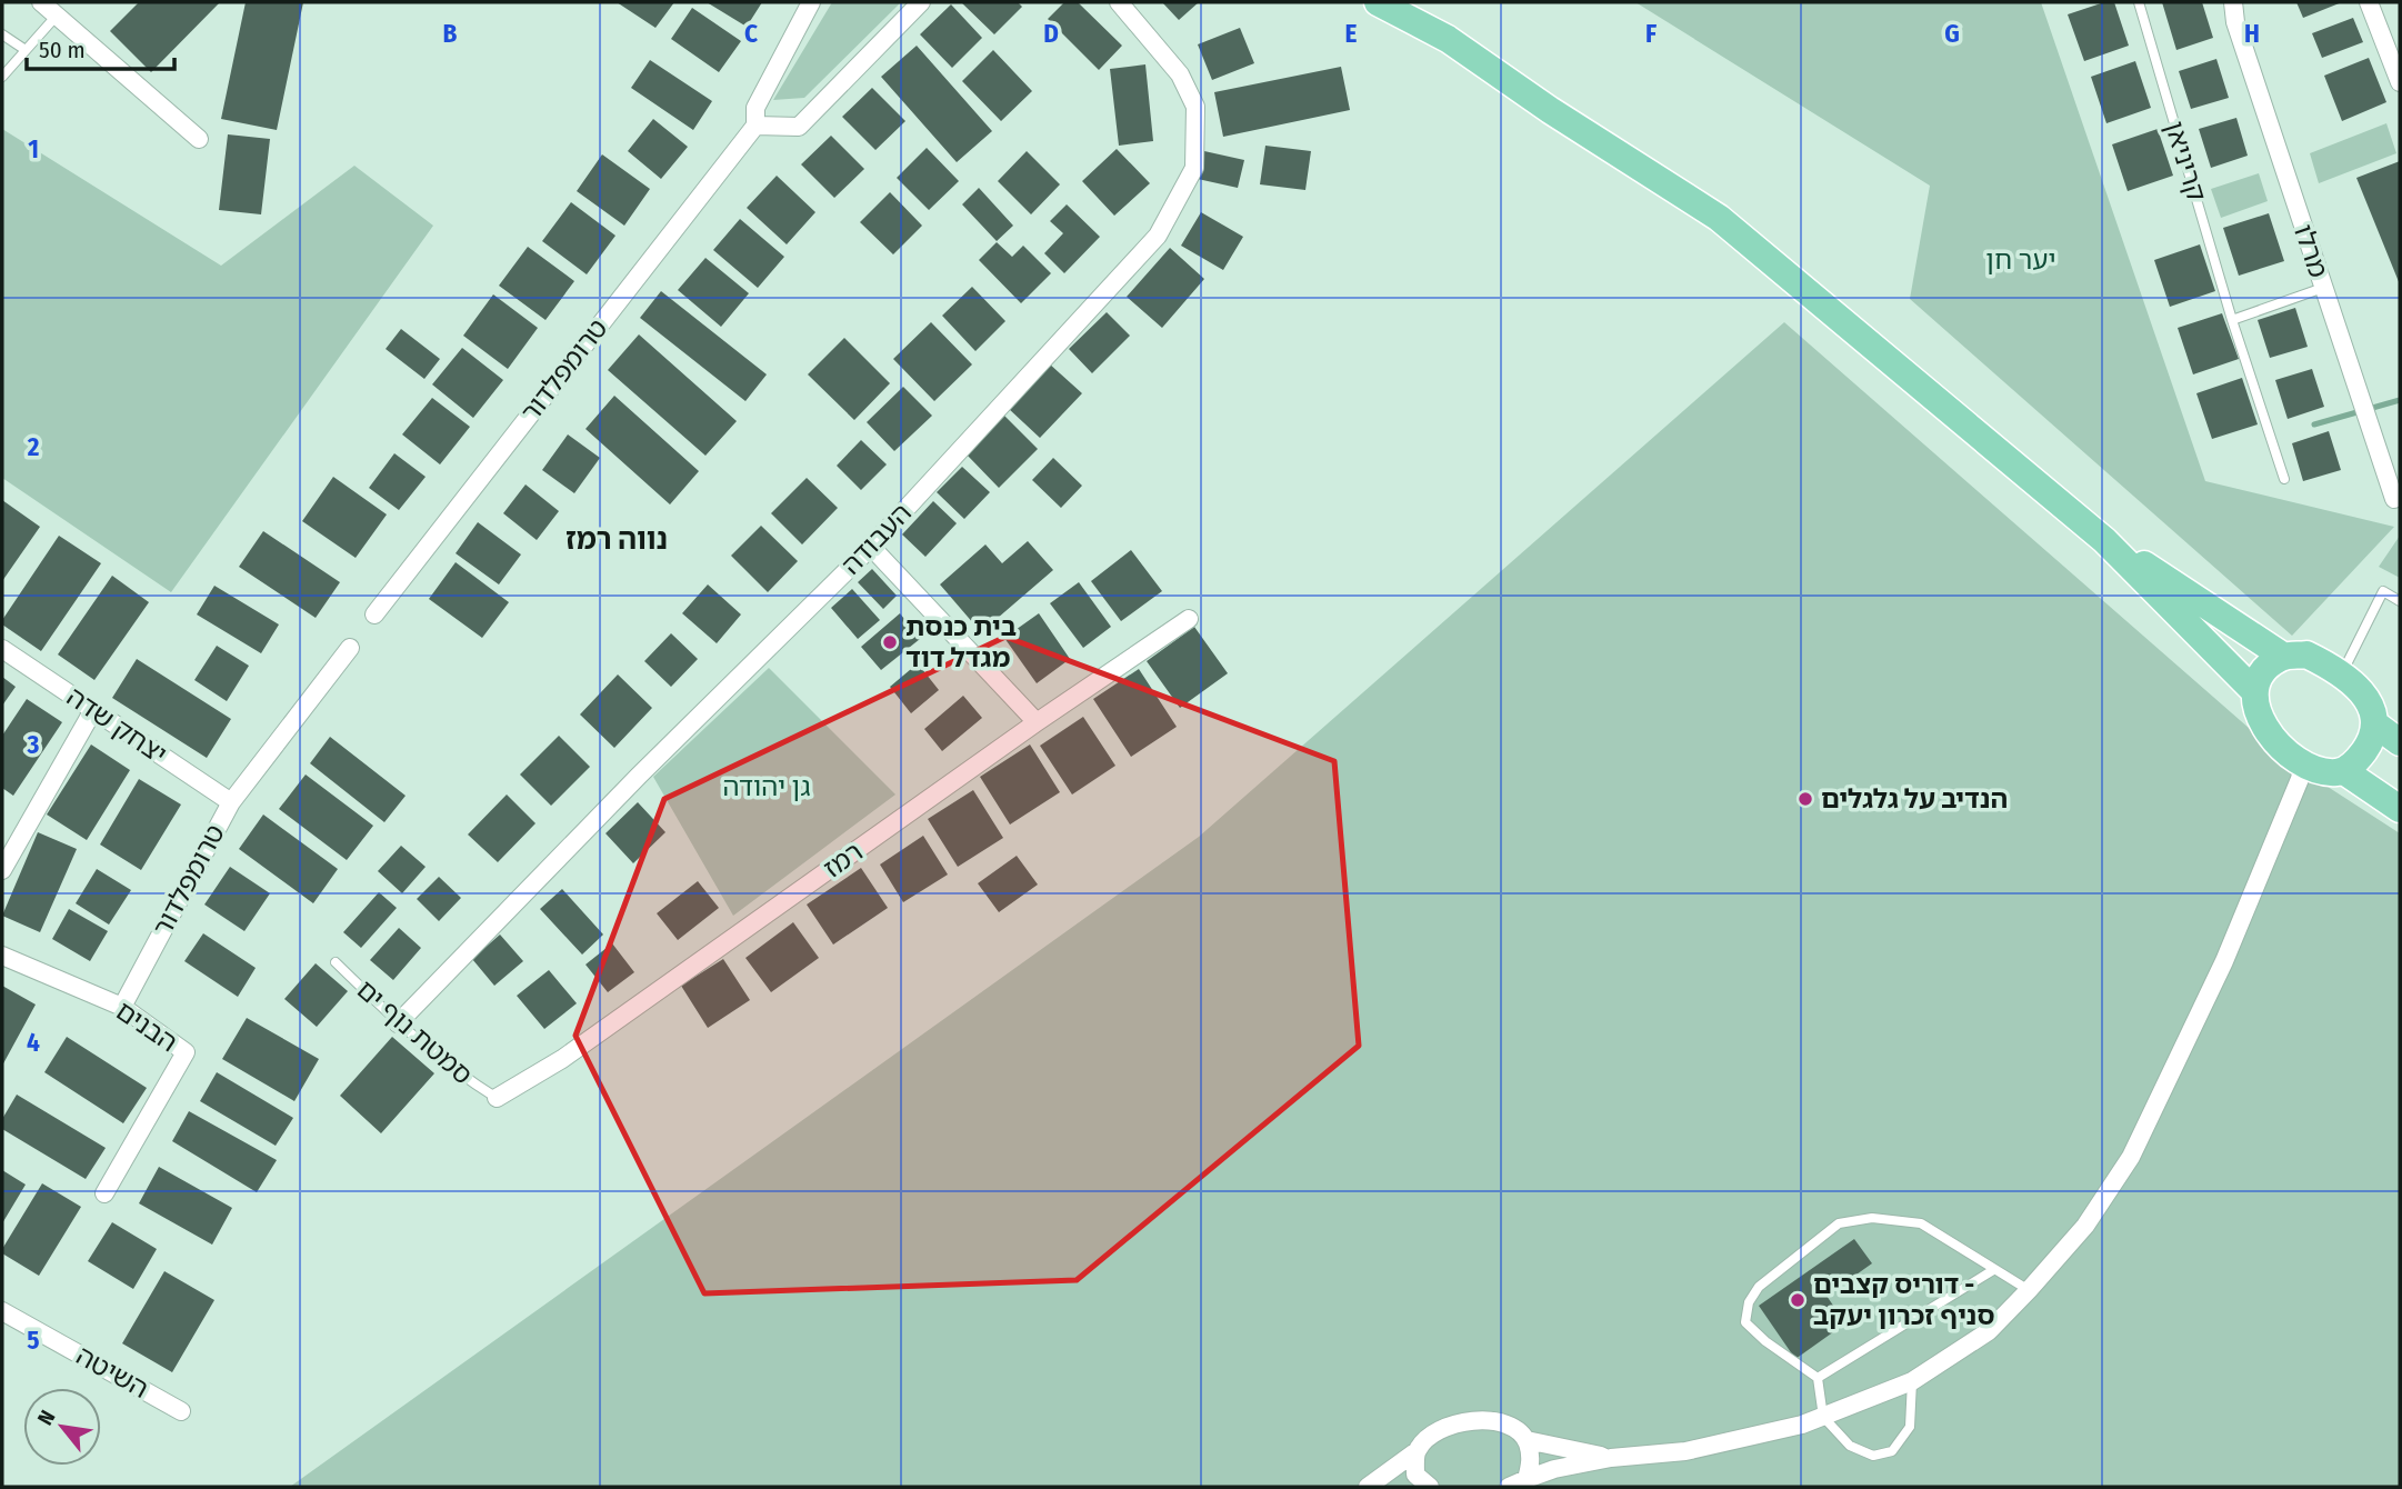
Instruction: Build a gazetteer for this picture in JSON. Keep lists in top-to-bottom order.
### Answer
{
  "streets": {
    "street": [
      "מרלו",
      "טרומפלדור",
      "העבודה",
      "יצחק שדה",
      "רמז",
      "הבנים",
      "השיטה"
    ],
    "lane": ["קריניאן", "סמטת נוף ים"]
  },
  "crossings": [
    ["טרומפלדור", "יצחק שדה"],
    ["טרומפלדור", "הבנים"],
    ["העבודה", "סמטת נוף ים"],
    ["רמז", "סמטת נוף ים"]
  ],
  "districts": ["נווה רמז"],
  "parks": ["יער חן", "גן יהודה"],
  "places": ["בית כנסת מגדל דוד", "הנדיב על גלגלים", "דוריס קצבים - סניף זכרון יעקב"],
  "scale_bar": "50 m",
  "north": "top left",
  "grid": {
    "columns": [
      "B",
      "C",
      "D",
      "E",
      "F",
      "G",
      "H"
    ],
    "rows": [
      "1",
      "2",
      "3",
      "4",
      "5"
    ]
  }
}
